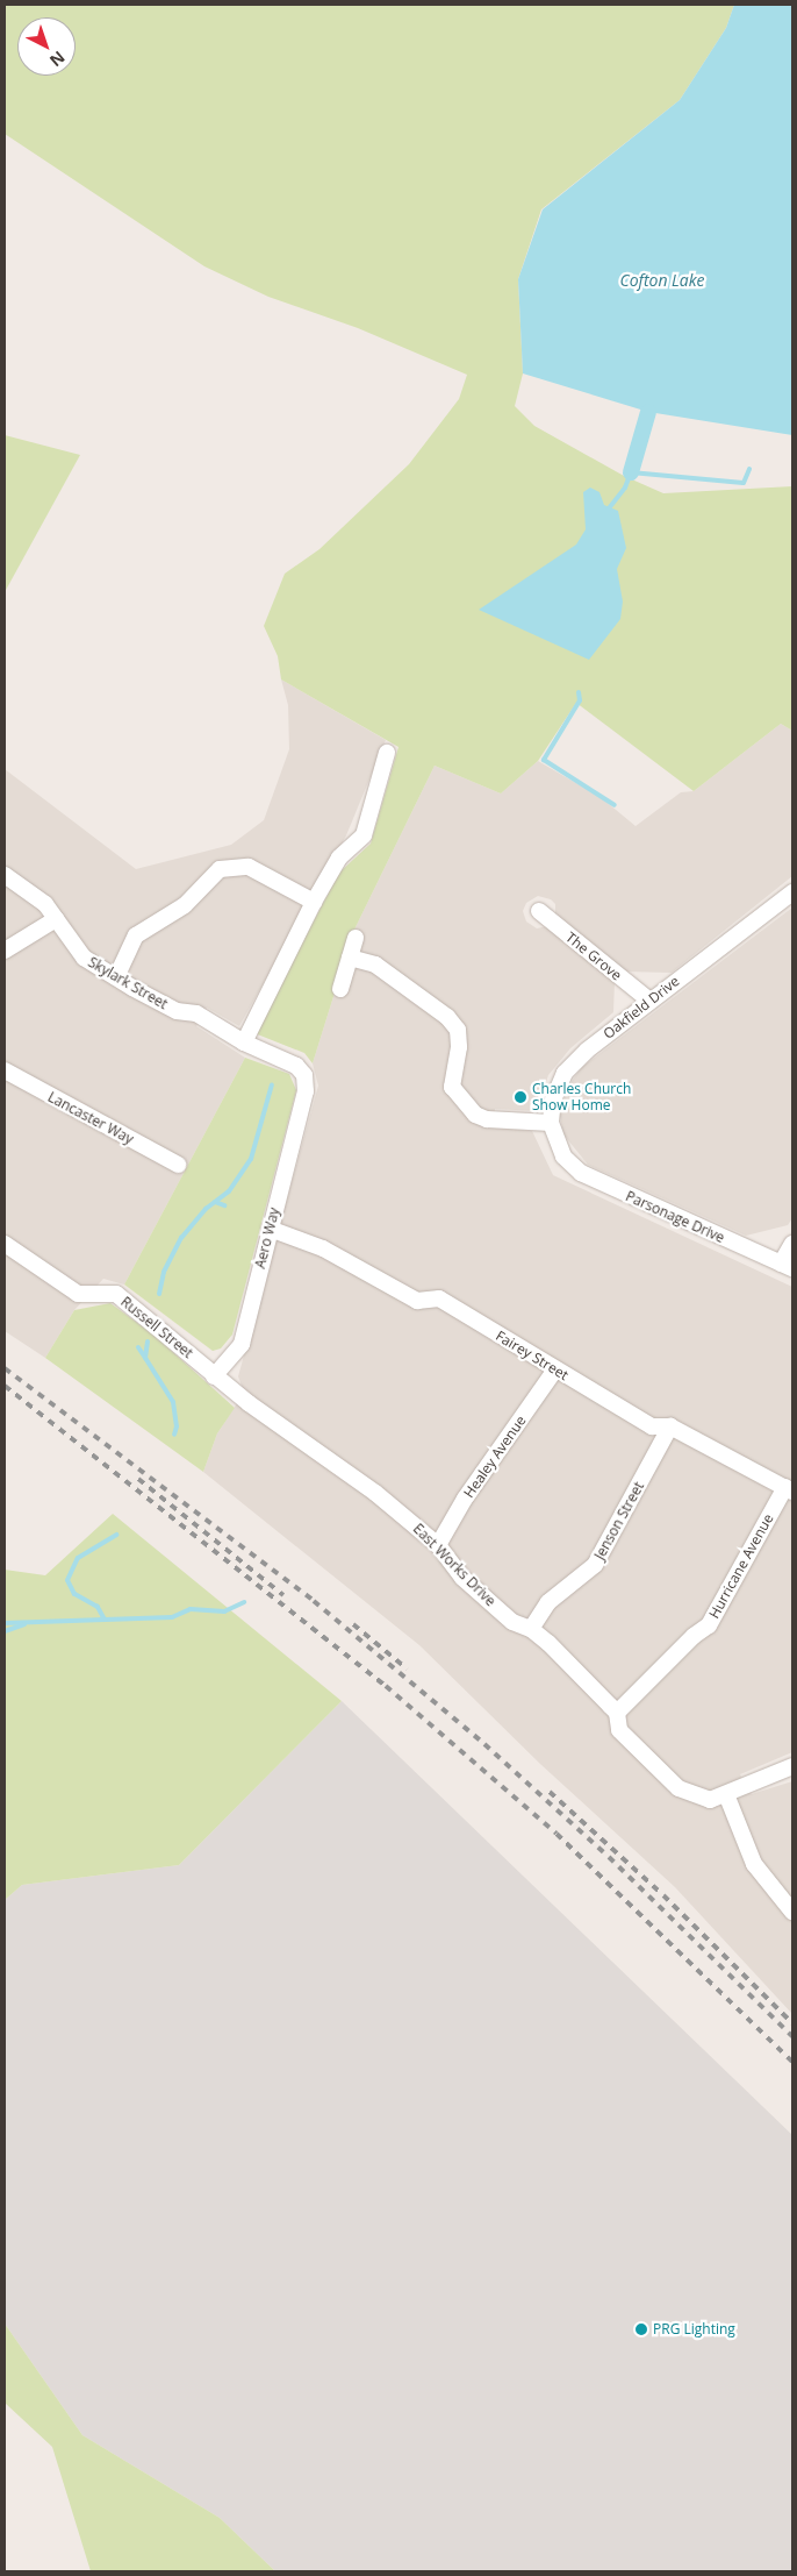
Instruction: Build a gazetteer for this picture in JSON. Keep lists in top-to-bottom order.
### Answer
{
  "streets": {
    "street": [
      "The Grove",
      "Skylark Street",
      "Oakfield Drive",
      "Lancaster Way",
      "Parsonage Drive",
      "Aero Way",
      "Russell Street",
      "Fairey Street",
      "Healey Avenue",
      "Jenson Street",
      "East Works Drive",
      "Hurricane Avenue"
    ]
  },
  "crossings": [
    ["The Grove", "Oakfield Drive"],
    ["Skylark Street", "Aero Way"],
    ["Oakfield Drive", "Parsonage Drive"],
    ["Aero Way", "Russell Street"],
    ["Aero Way", "Fairey Street"],
    ["Aero Way", "East Works Drive"],
    ["Russell Street", "East Works Drive"],
    ["Fairey Street", "Healey Avenue"],
    ["Fairey Street", "Jenson Street"],
    ["Fairey Street", "Hurricane Avenue"],
    ["Healey Avenue", "East Works Drive"],
    ["Jenson Street", "East Works Drive"],
    ["East Works Drive", "Hurricane Avenue"]
  ],
  "water": ["Cofton Lake"],
  "places": ["Charles Church Show Home", "PRG Lighting"],
  "north": "bottom right"
}
